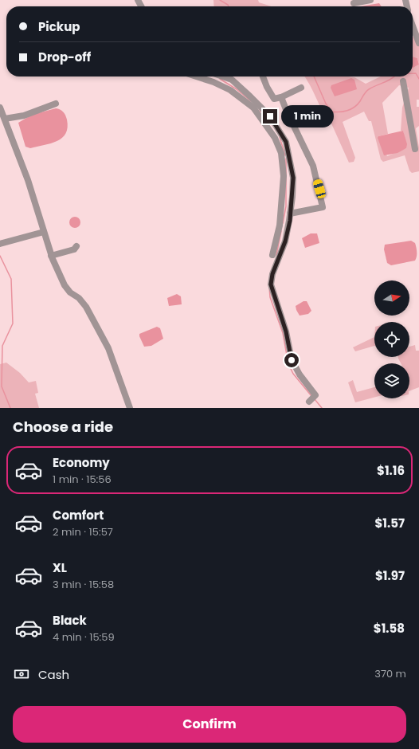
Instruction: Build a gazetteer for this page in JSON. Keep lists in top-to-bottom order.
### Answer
{
  "north": "right",
  "page": {
    "banner": ["Pickup", "Drop-off"],
    "bubble": "1 min",
    "heading": "Choose a ride",
    "list": [
      {
        "name": "Economy",
        "note": "1 min · 15:56",
        "value": "$1.16"
      },
      {
        "name": "Comfort",
        "note": "2 min · 15:57",
        "value": "$1.57"
      },
      {
        "name": "XL",
        "note": "3 min · 15:58",
        "value": "$1.97"
      },
      {
        "name": "Black",
        "note": "4 min · 15:59",
        "value": "$1.58"
      }
    ],
    "pay": ["Cash", "370 m"],
    "buttons": "Confirm"
  }
}
